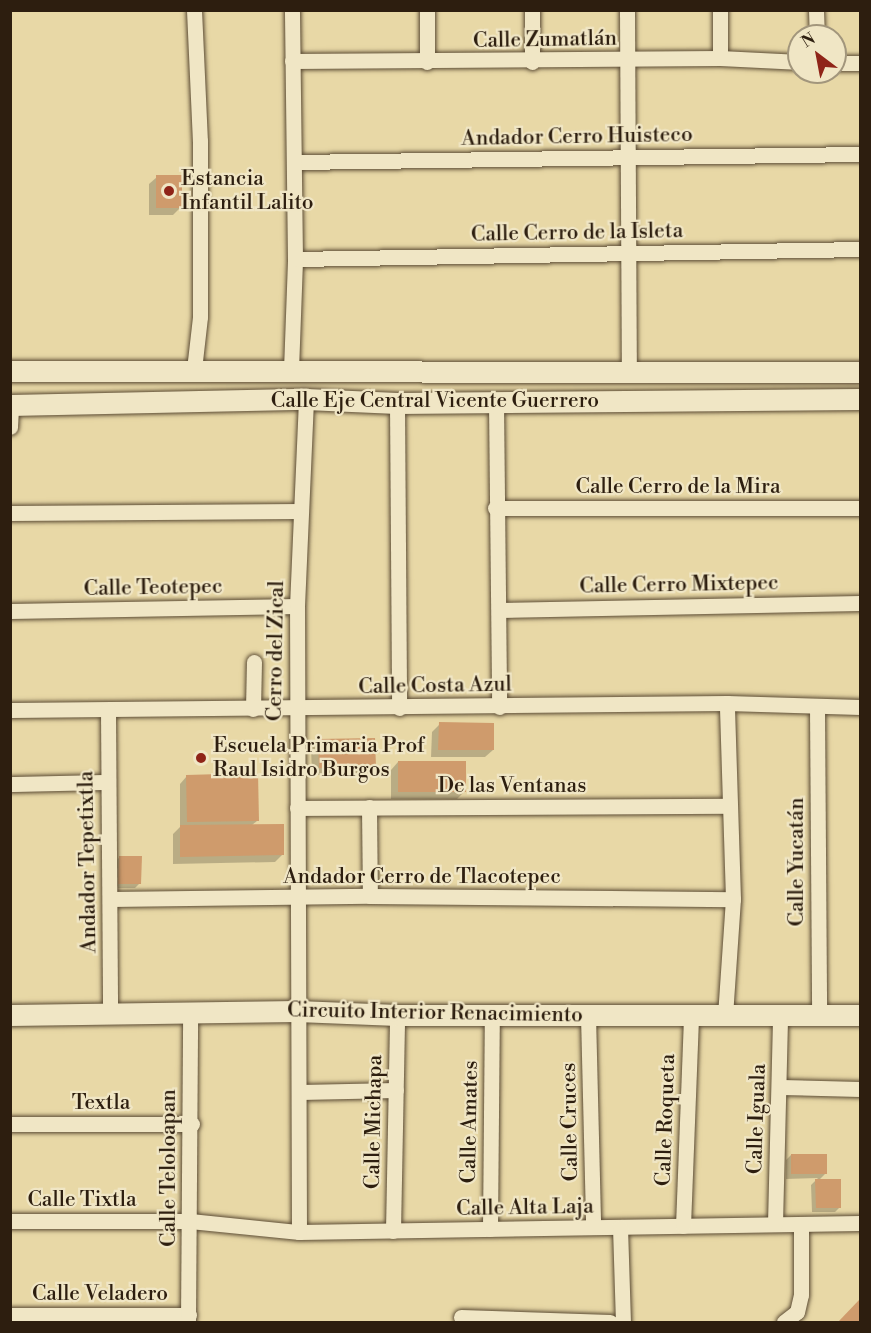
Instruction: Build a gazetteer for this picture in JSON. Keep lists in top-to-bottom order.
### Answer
{
  "streets": {
    "main road": ["Calle Eje Central Vicente Guerrero", "Circuito Interior Renacimiento"],
    "street": [
      "Calle Zumatlán",
      "Andador Cerro Huisteco",
      "Calle Cerro de la Isleta",
      "Calle Cerro de la Mira",
      "Calle Cerro Mixtepec",
      "Calle Teotepec",
      "Cerro del Zical",
      "Calle Costa Azul",
      "De las Ventanas",
      "Andador Tepetixtla",
      "Calle Yucatán",
      "Andador Cerro de Tlacotepec",
      "Textla",
      "Calle Iguala",
      "Calle Roqueta",
      "Calle Michapa",
      "Calle Amates",
      "Calle Cruces",
      "Calle Teloloapan",
      "Calle Tixtla",
      "Calle Alta Laja",
      "Calle Veladero"
    ]
  },
  "crossings": [
    ["Calle Eje Central Vicente Guerrero", "Cerro del Zical"],
    ["Calle Teotepec", "Cerro del Zical"],
    ["Cerro del Zical", "Calle Costa Azul"],
    ["Cerro del Zical", "De las Ventanas"],
    ["Cerro del Zical", "Andador Cerro de Tlacotepec"],
    ["Cerro del Zical", "Circuito Interior Renacimiento"],
    ["Cerro del Zical", "Calle Alta Laja"],
    ["Calle Costa Azul", "Andador Tepetixtla"],
    ["Calle Costa Azul", "Calle Yucatán"],
    ["Andador Tepetixtla", "Andador Cerro de Tlacotepec"],
    ["Andador Tepetixtla", "Circuito Interior Renacimiento"],
    ["Calle Yucatán", "Circuito Interior Renacimiento"],
    ["Circuito Interior Renacimiento", "Calle Iguala"],
    ["Circuito Interior Renacimiento", "Calle Roqueta"],
    ["Circuito Interior Renacimiento", "Calle Michapa"],
    ["Circuito Interior Renacimiento", "Calle Amates"],
    ["Circuito Interior Renacimiento", "Calle Cruces"],
    ["Circuito Interior Renacimiento", "Calle Teloloapan"],
    ["Textla", "Calle Teloloapan"],
    ["Calle Iguala", "Calle Alta Laja"],
    ["Calle Roqueta", "Calle Alta Laja"],
    ["Calle Michapa", "Calle Alta Laja"],
    ["Calle Amates", "Calle Alta Laja"],
    ["Calle Cruces", "Calle Alta Laja"],
    ["Calle Teloloapan", "Calle Tixtla"],
    ["Calle Teloloapan", "Calle Alta Laja"],
    ["Calle Teloloapan", "Calle Veladero"],
    ["Calle Tixtla", "Calle Alta Laja"]
  ],
  "places": ["Estancia Infantil Lalito", "Escuela Primaria Prof Raul Isidro Burgos"],
  "north": "top left"
}
